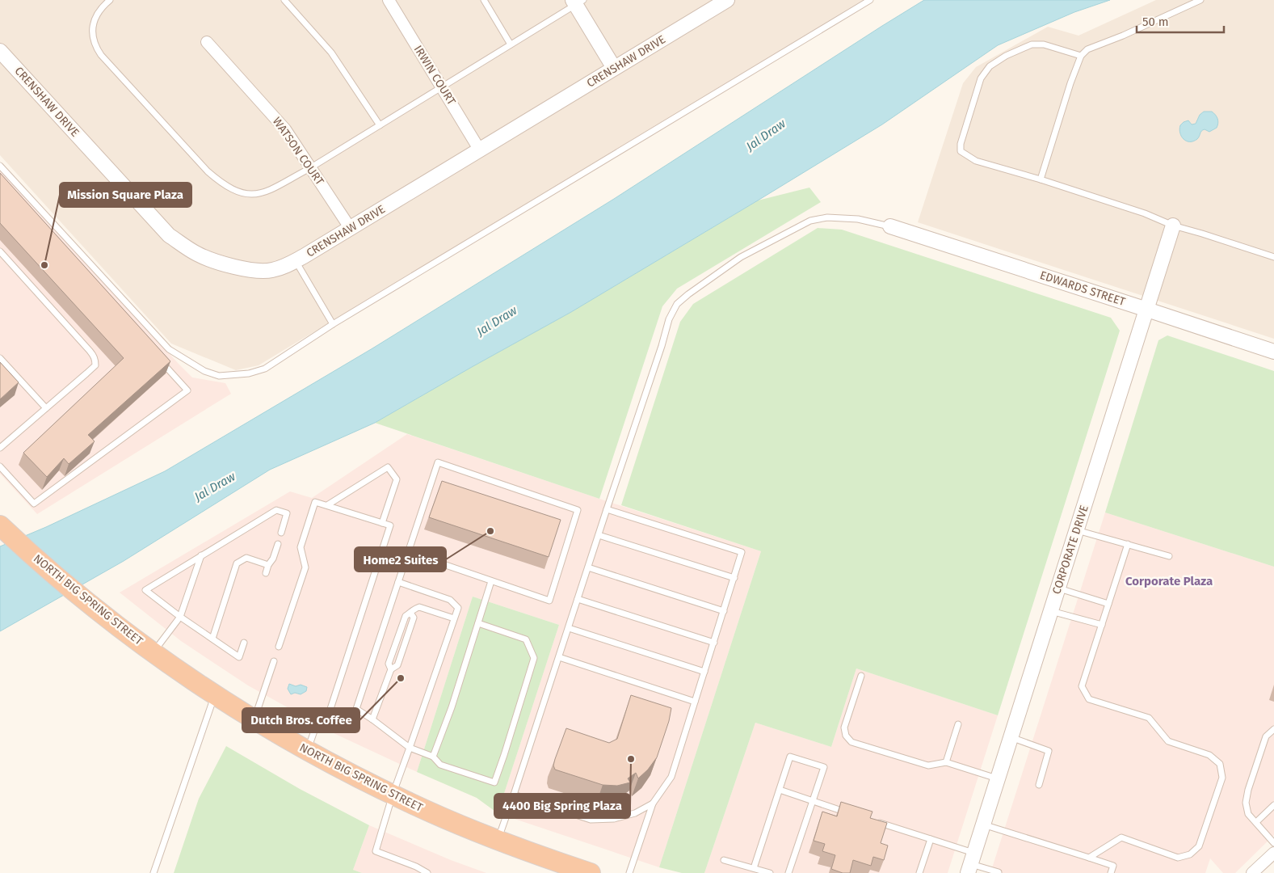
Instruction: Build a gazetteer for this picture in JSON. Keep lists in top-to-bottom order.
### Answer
{
  "streets": {
    "highway": ["NORTH BIG SPRING STREET"],
    "street": [
      "CRENSHAW DRIVE",
      "IRWIN COURT",
      "WATSON COURT",
      "EDWARDS STREET",
      "CORPORATE DRIVE"
    ]
  },
  "crossings": [
    ["CRENSHAW DRIVE", "IRWIN COURT"],
    ["CRENSHAW DRIVE", "WATSON COURT"],
    ["EDWARDS STREET", "CORPORATE DRIVE"]
  ],
  "districts": ["Corporate Plaza"],
  "water": ["Jal Draw"],
  "places": [
    "Mission Square Plaza",
    "Home2 Suites",
    "Dutch Bros. Coffee",
    "4400 Big Spring Plaza"
  ],
  "scale_bar": "50 m"
}
